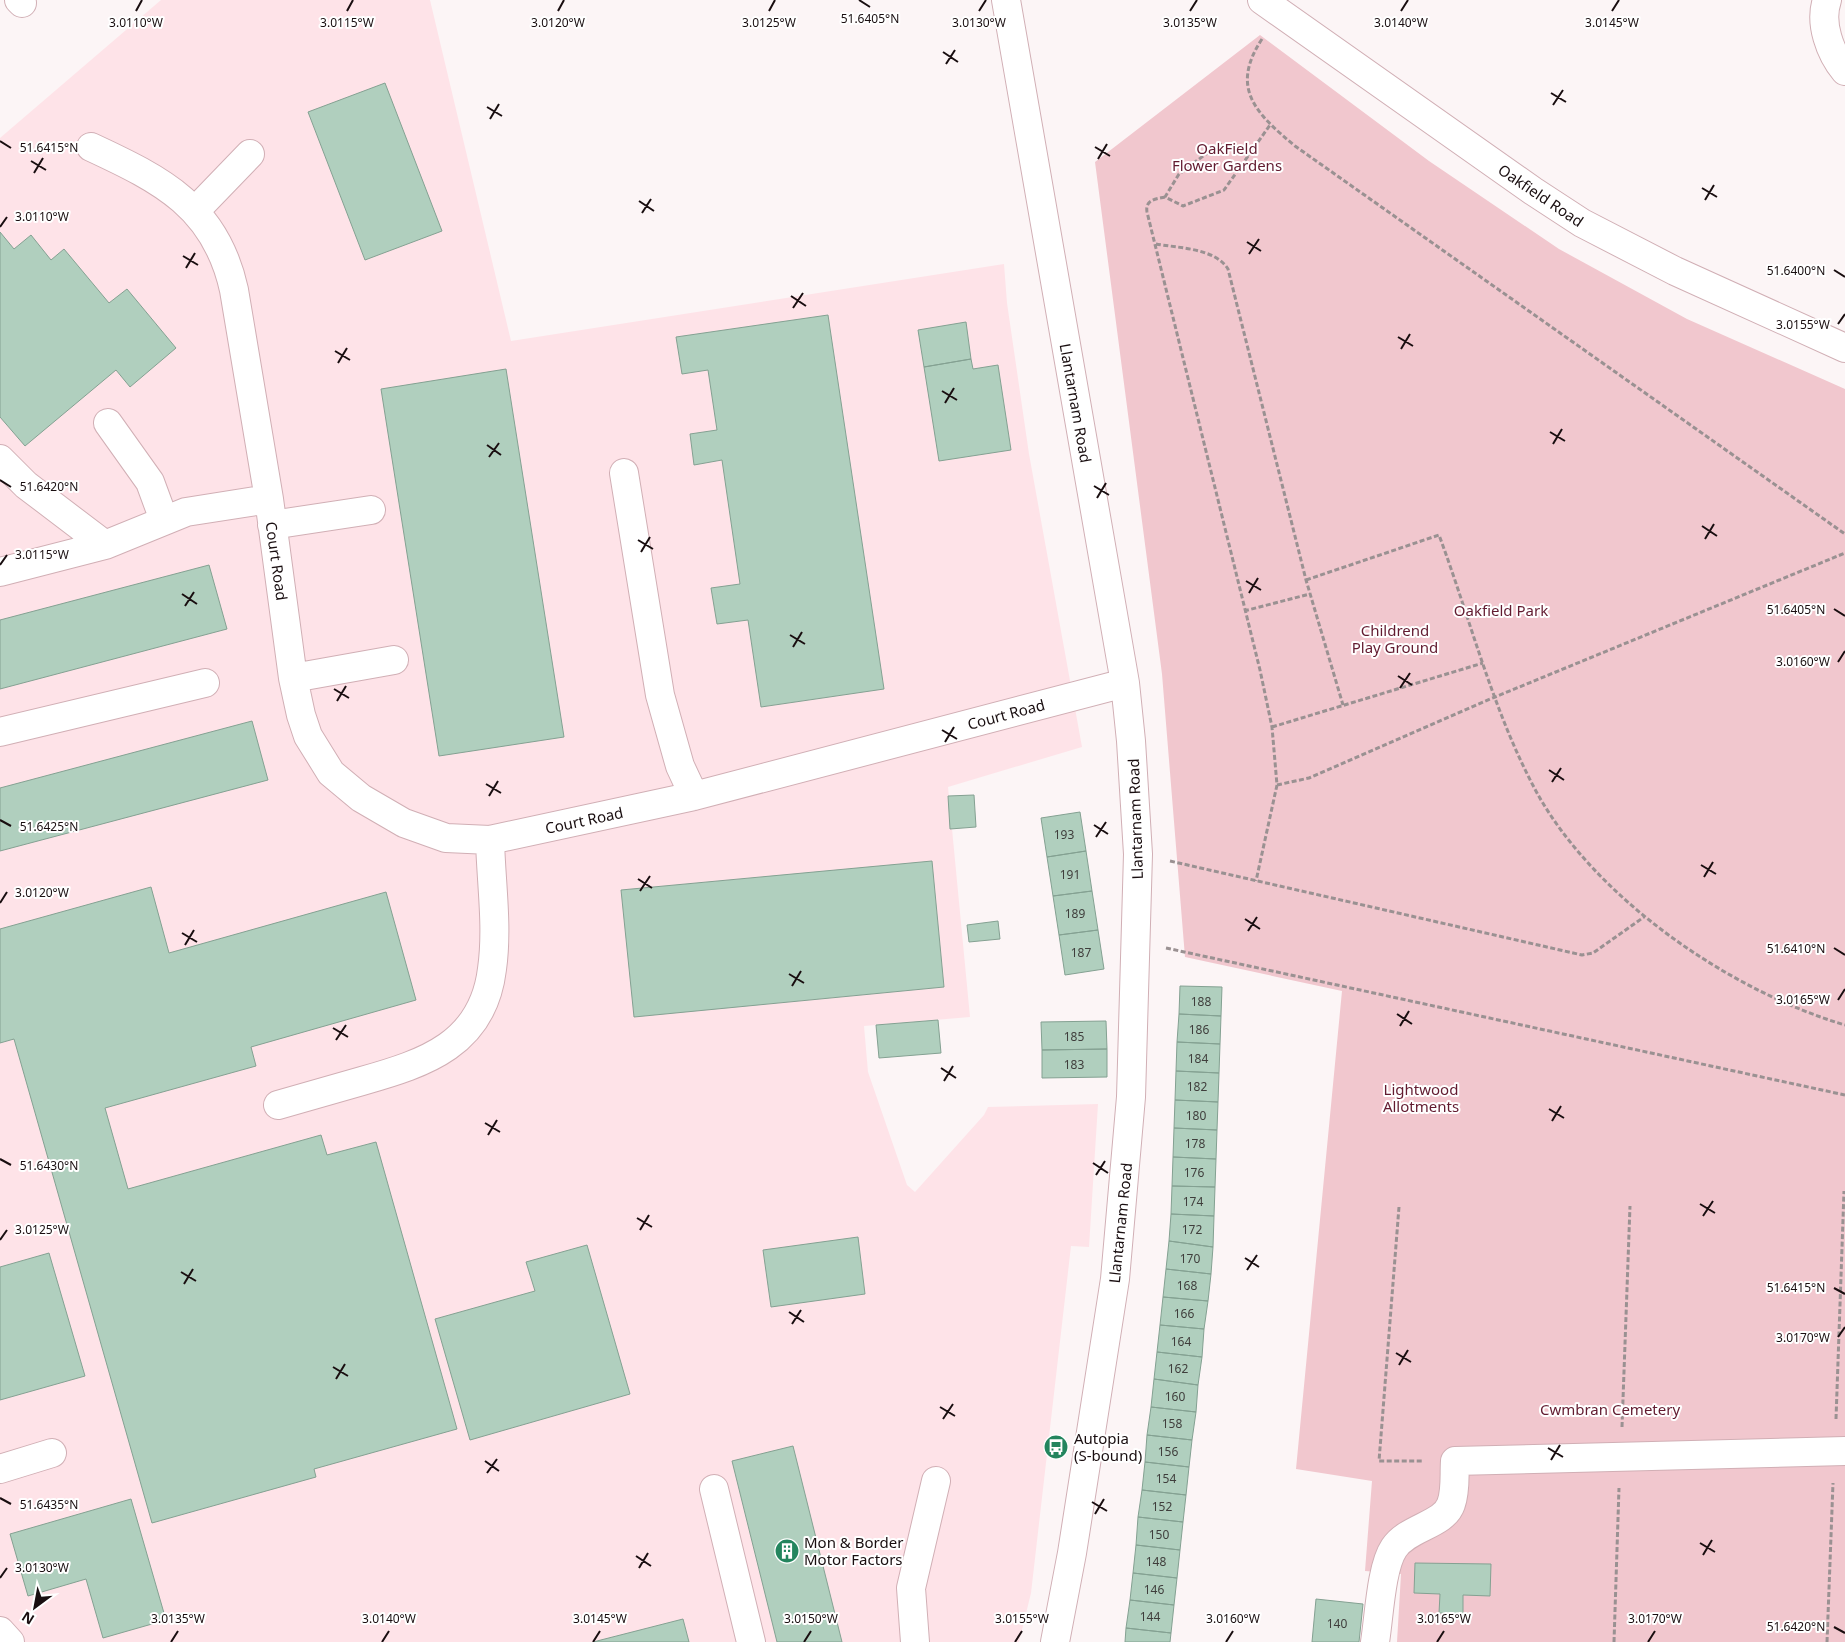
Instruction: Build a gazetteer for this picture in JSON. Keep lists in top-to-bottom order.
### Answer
{
  "streets": {
    "street": ["Oakfield Road", "Llantarnam Road", "Court Road"]
  },
  "crossings": [
    ["Llantarnam Road", "Court Road"]
  ],
  "parks": [
    "OakField Flower Gardens",
    "Oakfield Park",
    "Childrend Play Ground",
    "Lightwood Allotments",
    "Cwmbran Cemetery"
  ],
  "places": {
    "bus stop": ["Autopia (S-bound)"],
    "building": ["Mon & Border Motor Factors"]
  },
  "house_numbers": [
    "193",
    "191",
    "189",
    "187",
    "188",
    "186",
    "185",
    "184",
    "183",
    "182",
    "180",
    "178",
    "176",
    "174",
    "172",
    "170",
    "168",
    "166",
    "164",
    "162",
    "160",
    "158",
    "156",
    "154",
    "152",
    "150",
    "148",
    "146",
    "144",
    "140"
  ],
  "north": "bottom left",
  "coordinates": [
    "51.6405°N",
    "3.0110°W",
    "3.0115°W",
    "3.0120°W",
    "3.0125°W",
    "3.0130°W",
    "3.0135°W",
    "3.0140°W",
    "3.0145°W",
    "51.6415°N",
    "51.6400°N",
    "3.0155°W",
    "51.6420°N",
    "3.0160°W",
    "51.6425°N",
    "51.6410°N",
    "3.0165°W",
    "51.6430°N",
    "3.0170°W",
    "51.6435°N",
    "3.0150°W"
  ]
}
